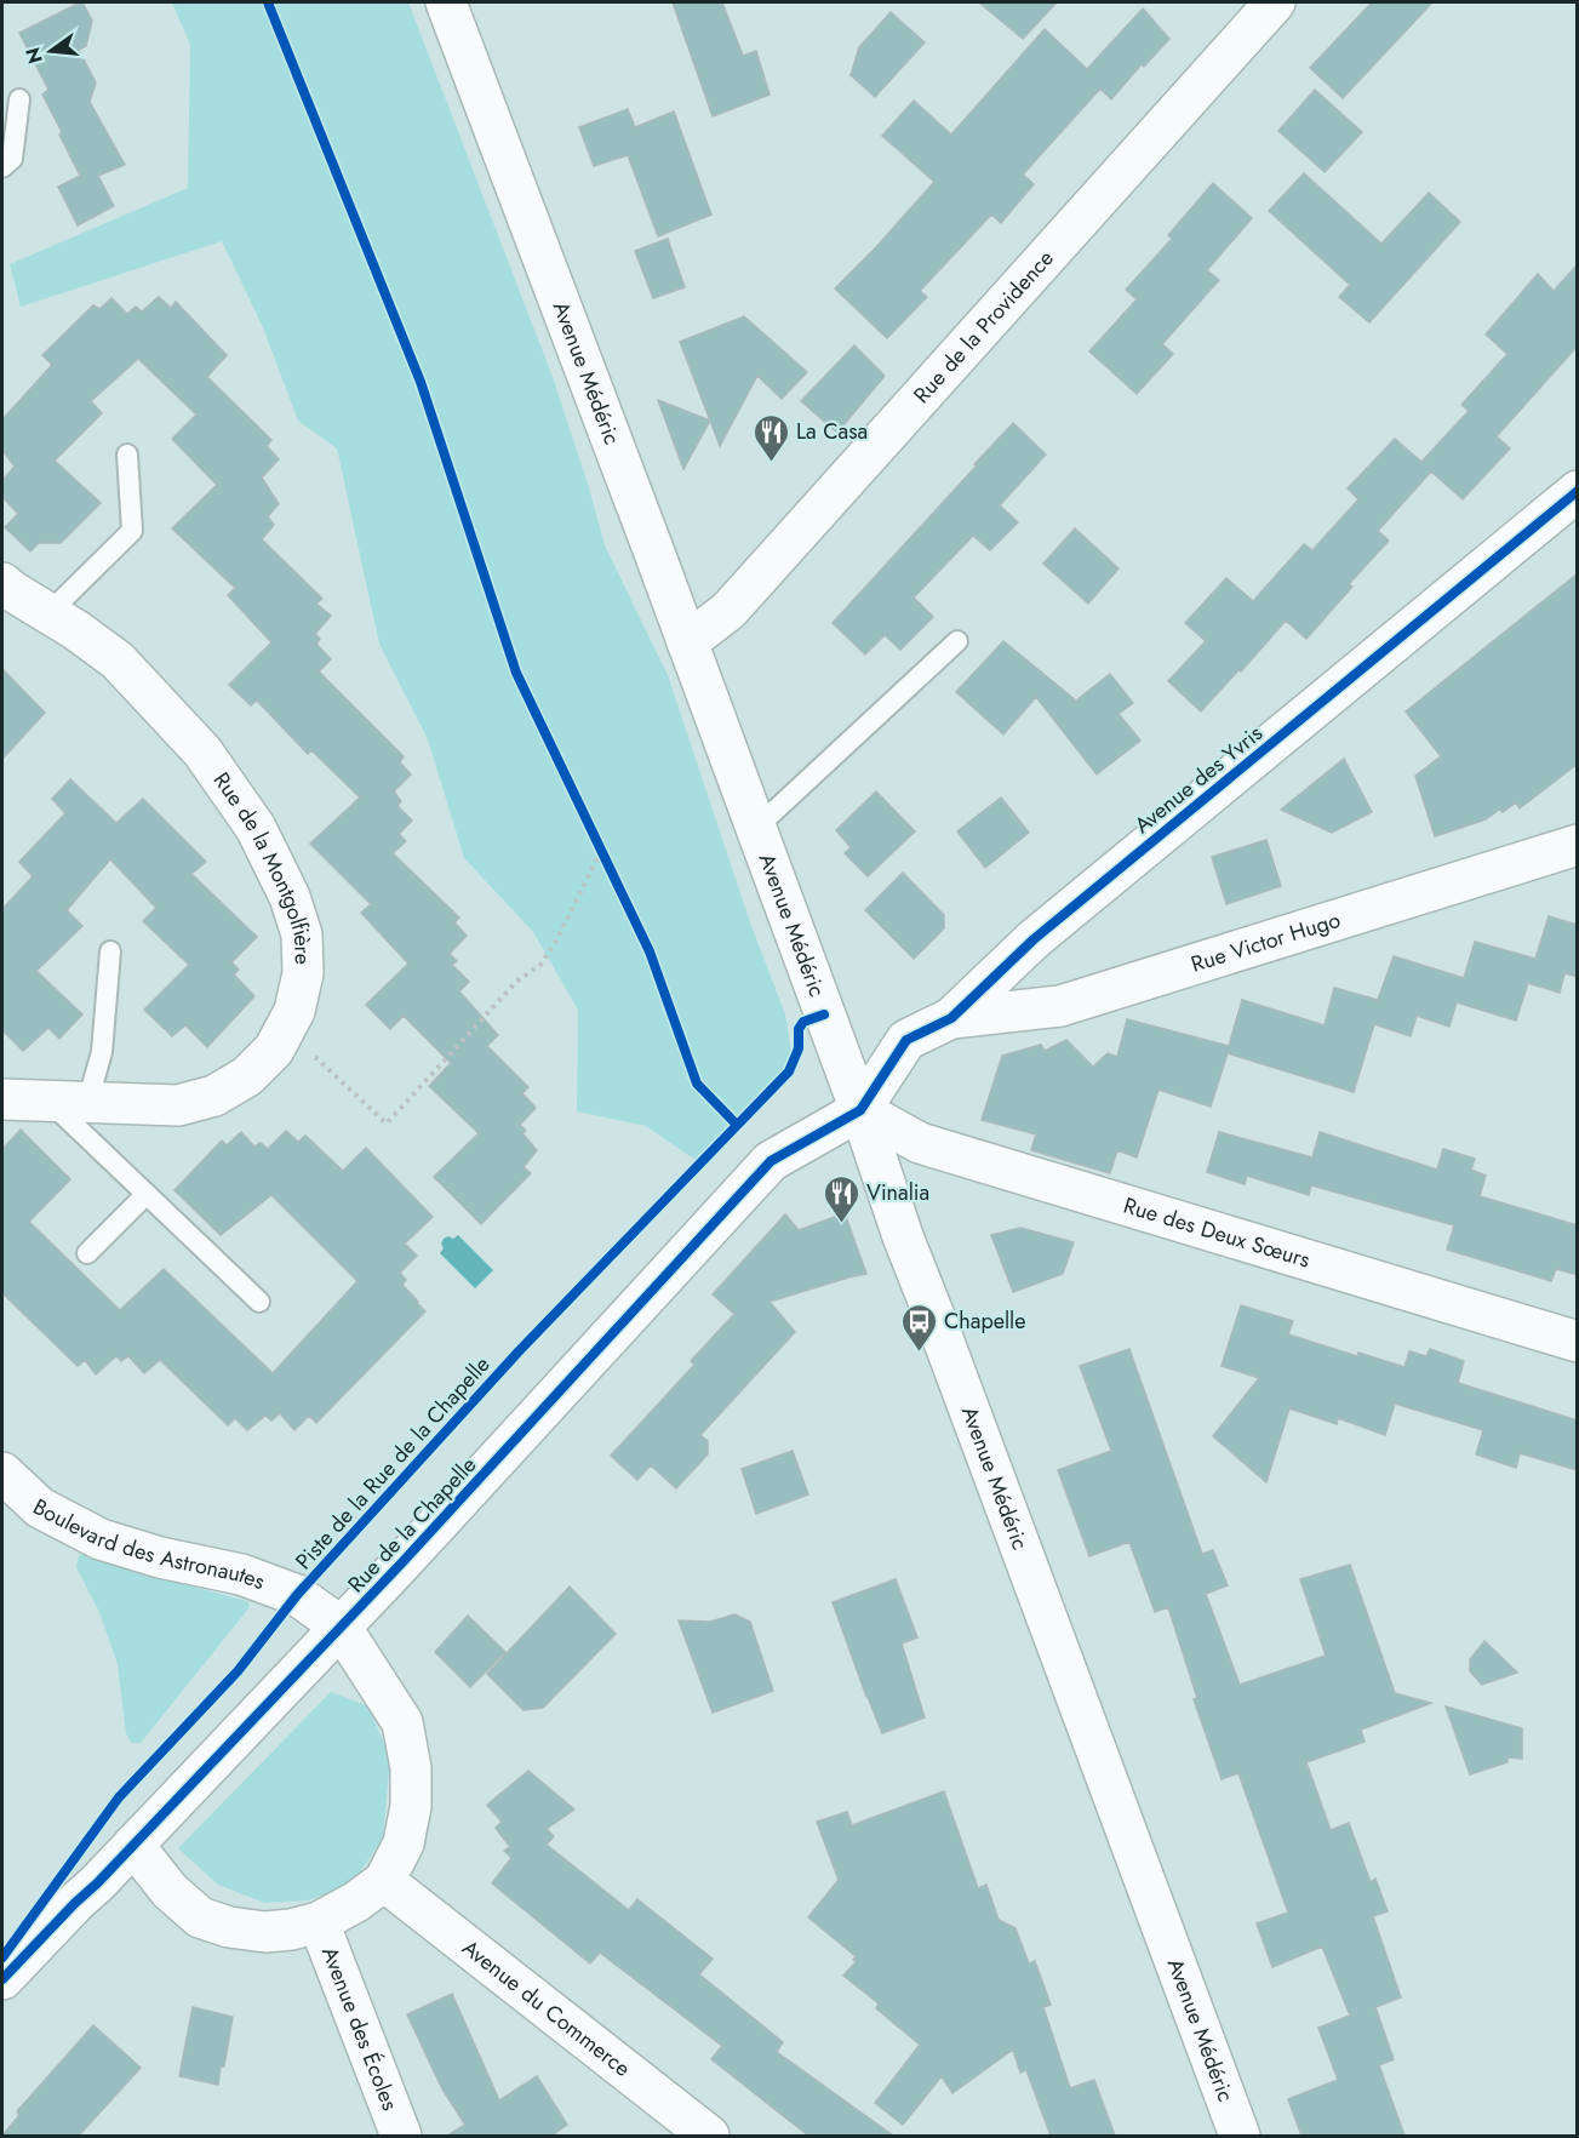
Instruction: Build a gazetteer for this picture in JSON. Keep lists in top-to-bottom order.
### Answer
{
  "streets": {
    "street": [
      "Rue de la Providence",
      "Avenue Médéric",
      "Avenue des Yvris",
      "Rue de la Montgolfière",
      "Rue Victor Hugo",
      "Rue des Deux Sœurs",
      "Rue de la Chapelle",
      "Boulevard des Astronautes",
      "Avenue du Commerce",
      "Avenue des Écoles"
    ],
    "cycle path": ["Piste de la Rue de la Chapelle"]
  },
  "crossings": [
    ["Rue de la Providence", "Avenue Médéric"],
    ["Avenue Médéric", "Avenue des Yvris"],
    ["Avenue Médéric", "Rue des Deux Sœurs"],
    ["Avenue Médéric", "Rue de la Chapelle"],
    ["Avenue des Yvris", "Rue Victor Hugo"],
    ["Avenue des Yvris", "Rue des Deux Sœurs"],
    ["Avenue des Yvris", "Rue de la Chapelle"],
    ["Rue des Deux Sœurs", "Rue de la Chapelle"],
    ["Rue de la Chapelle", "Boulevard des Astronautes"]
  ],
  "places": {
    "restaurant": ["La Casa", "Vinalia"],
    "bus stop": ["Chapelle"]
  },
  "north": "left"
}
